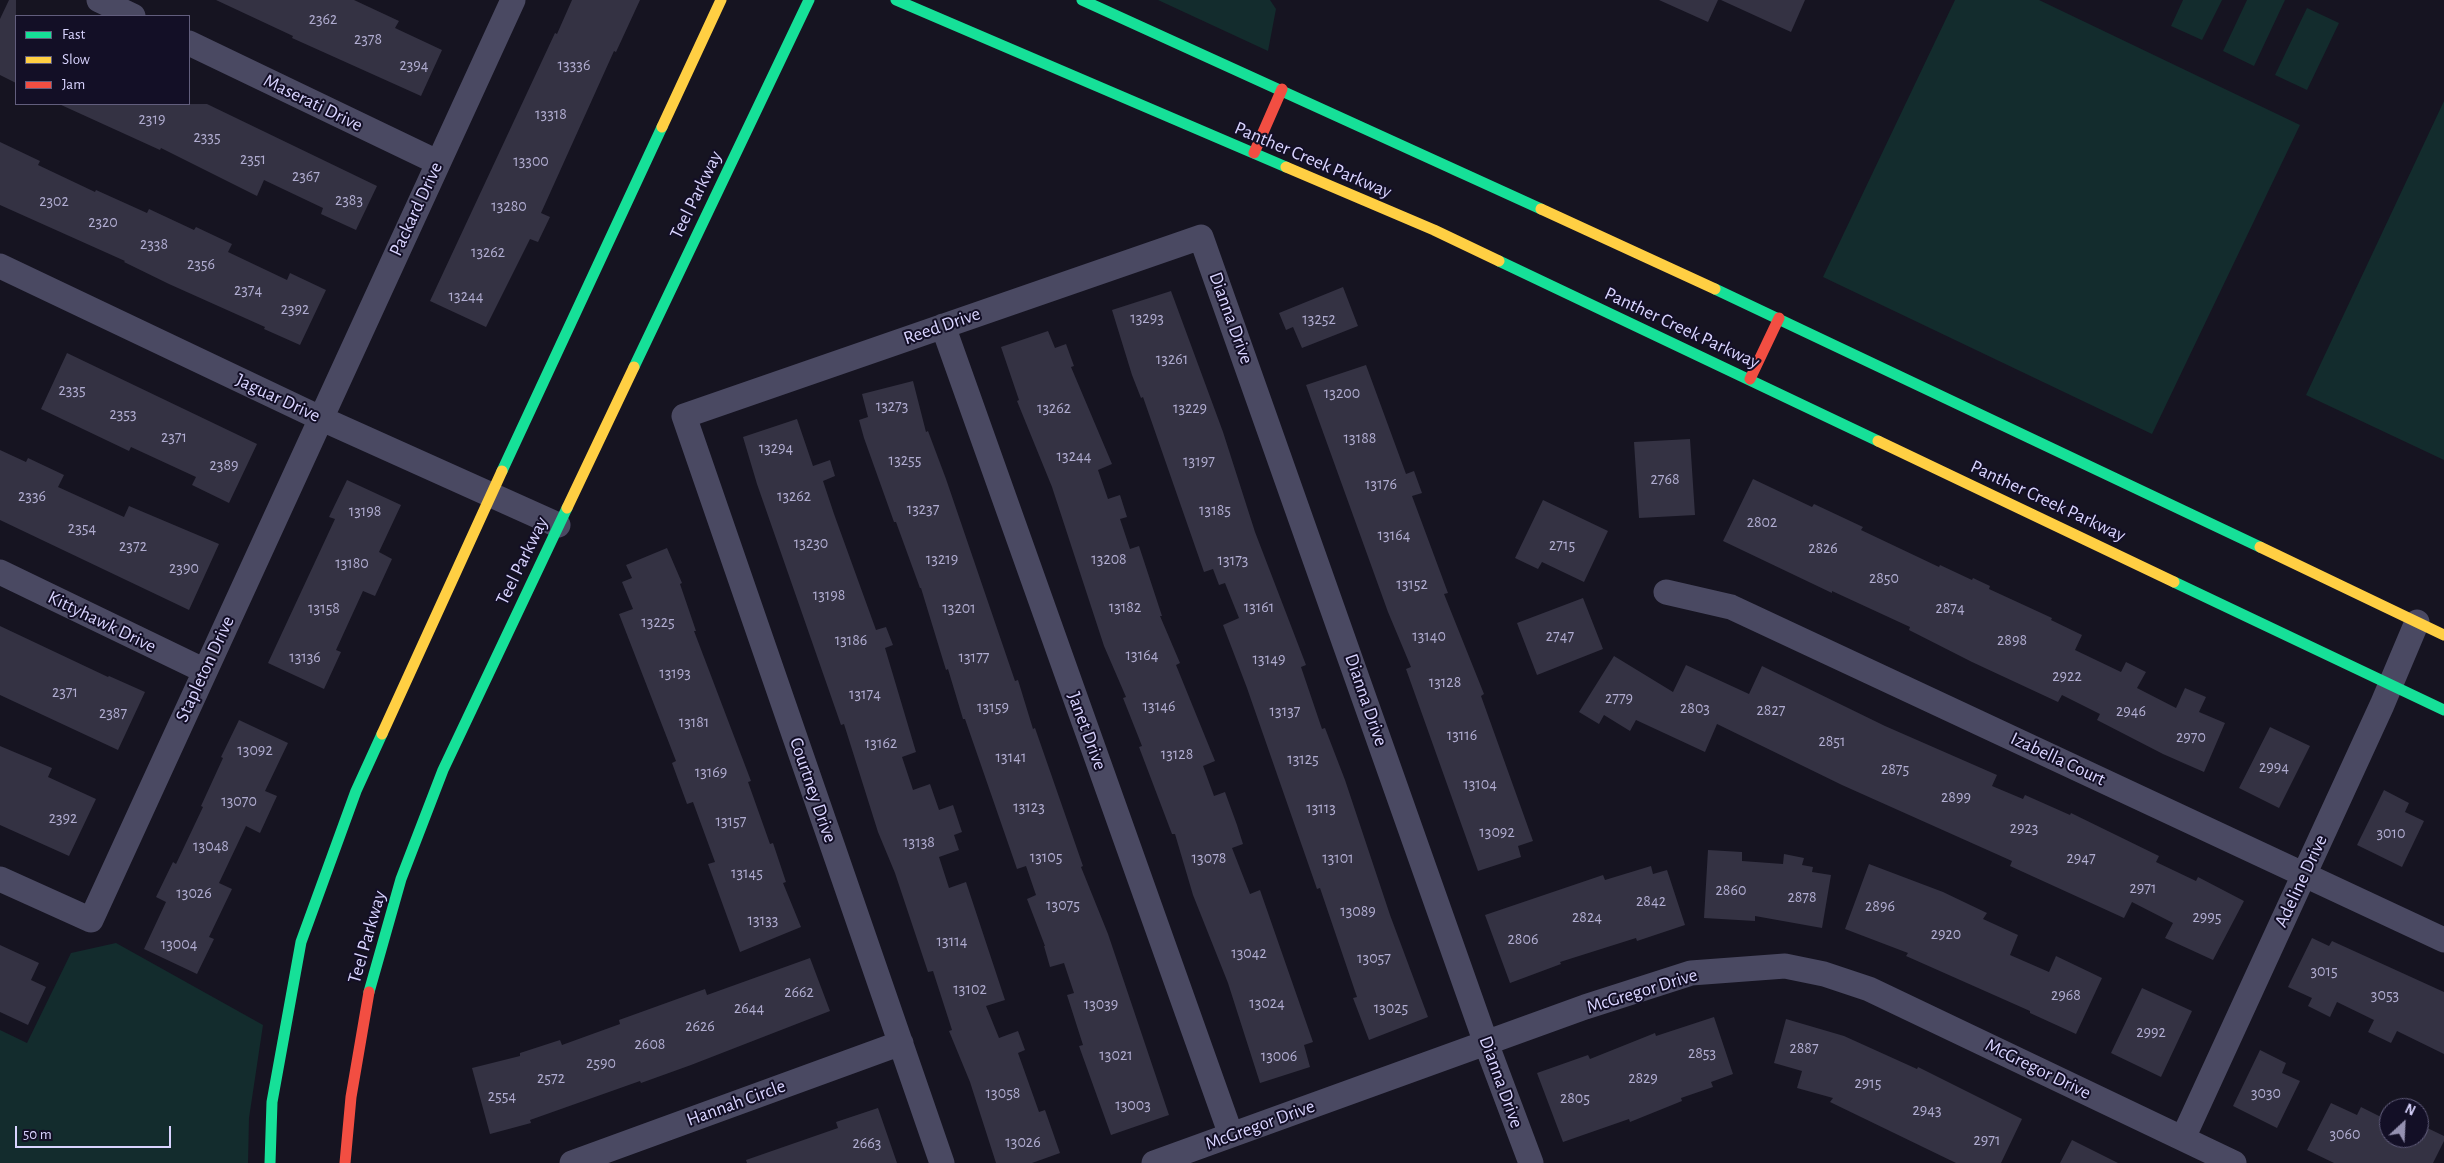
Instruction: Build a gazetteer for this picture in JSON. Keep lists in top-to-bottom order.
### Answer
{
  "streets": {
    "main road": ["Panther Creek Parkway", "Teel Parkway"],
    "street": [
      "Maserati Drive",
      "Packard Drive",
      "Dianna Drive",
      "Reed Drive",
      "Jaguar Drive",
      "Kittyhawk Drive",
      "Stapleton Drive",
      "Janet Drive",
      "Izabella Court",
      "Courtney Drive",
      "Adeline Drive",
      "McGregor Drive",
      "Hannah Circle"
    ]
  },
  "crossings": [
    ["Maserati Drive", "Packard Drive"],
    ["Panther Creek Parkway", "Adeline Drive"],
    ["Teel Parkway", "Jaguar Drive"],
    ["Packard Drive", "Jaguar Drive"],
    ["Packard Drive", "Stapleton Drive"],
    ["Dianna Drive", "Reed Drive"],
    ["Dianna Drive", "McGregor Drive"],
    ["Reed Drive", "Janet Drive"],
    ["Reed Drive", "Courtney Drive"],
    ["Jaguar Drive", "Stapleton Drive"],
    ["Kittyhawk Drive", "Stapleton Drive"],
    ["Janet Drive", "McGregor Drive"],
    ["Izabella Court", "Adeline Drive"],
    ["Courtney Drive", "Hannah Circle"],
    ["Adeline Drive", "McGregor Drive"]
  ],
  "house_numbers": [
    "2362",
    "2378",
    "2394",
    "13336",
    "13318",
    "2319",
    "2335",
    "2351",
    "13300",
    "2367",
    "2383",
    "2302",
    "13280",
    "2320",
    "2338",
    "13262",
    "2356",
    "2374",
    "13244",
    "2392",
    "13293",
    "13252",
    "13261",
    "2335",
    "13200",
    "13273",
    "13262",
    "13229",
    "2353",
    "2371",
    "13188",
    "13294",
    "13244",
    "13255",
    "13197",
    "2389",
    "2768",
    "13176",
    "2336",
    "13262",
    "13237",
    "13185",
    "13198",
    "2802",
    "2354",
    "13164",
    "13230",
    "2715",
    "2372",
    "2826",
    "13219",
    "13208",
    "13173",
    "13180",
    "2390",
    "2850",
    "13152",
    "13198",
    "13182",
    "13161",
    "13158",
    "13201",
    "2874",
    "13225",
    "13140",
    "2747",
    "13186",
    "2898",
    "13164",
    "13136",
    "13177",
    "13149",
    "13193",
    "2922",
    "13128",
    "2371",
    "13174",
    "2779",
    "13146",
    "13159",
    "2803",
    "2827",
    "13137",
    "2946",
    "2387",
    "13181",
    "13116",
    "2970",
    "2851",
    "13162",
    "13092",
    "13128",
    "13141",
    "13125",
    "2994",
    "2875",
    "13169",
    "13104",
    "2899",
    "13070",
    "13123",
    "13113",
    "2392",
    "13157",
    "2923",
    "13092",
    "3010",
    "13138",
    "13048",
    "13105",
    "13078",
    "13101",
    "2947",
    "13145",
    "2971",
    "2860",
    "13026",
    "2878",
    "2842",
    "13075",
    "2896",
    "13089",
    "2824",
    "2995",
    "13133",
    "2920",
    "2806",
    "13114",
    "13004",
    "13042",
    "13057",
    "3015",
    "13102",
    "2662",
    "2968",
    "3053",
    "13024",
    "13039",
    "2644",
    "13025",
    "2626",
    "2992",
    "2608",
    "2887",
    "2853",
    "13021",
    "13006",
    "2590",
    "2572",
    "2829",
    "2915",
    "13058",
    "3030",
    "2554",
    "2805",
    "13003",
    "2943",
    "3060",
    "2971",
    "13026",
    "2663"
  ],
  "legend": ["Fast", "Slow", "Jam"],
  "scale_bar": "50 m",
  "north": "top right"
}
